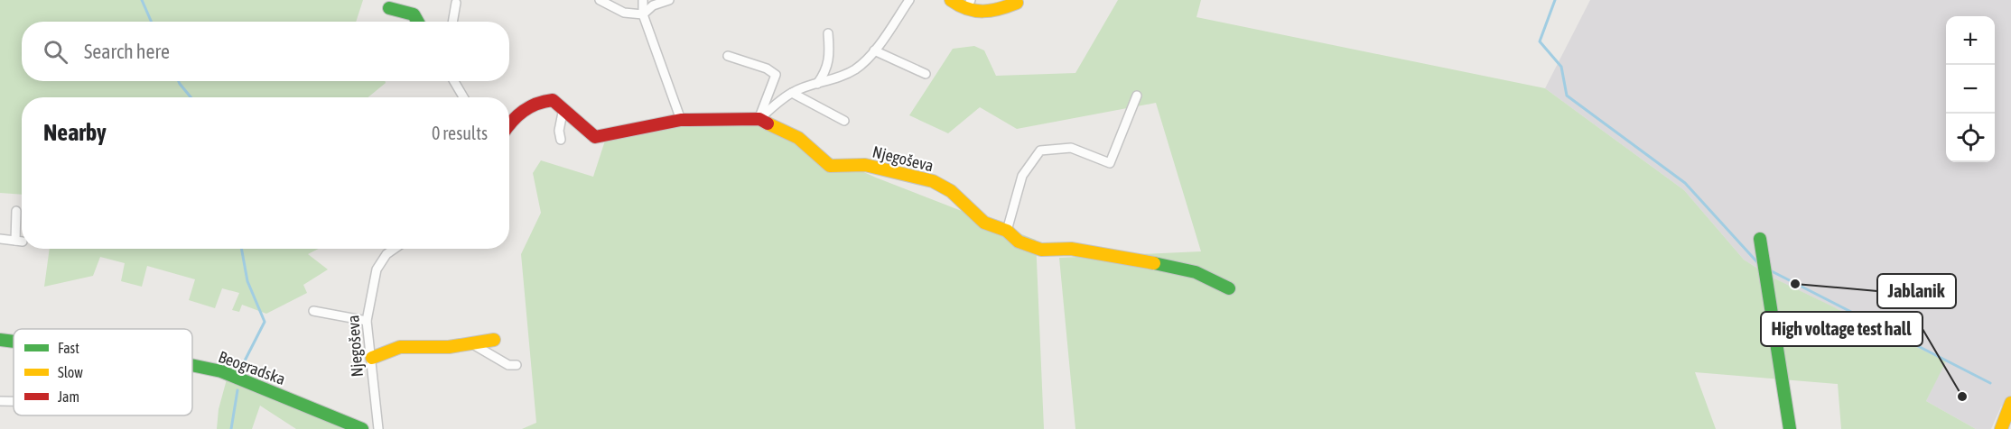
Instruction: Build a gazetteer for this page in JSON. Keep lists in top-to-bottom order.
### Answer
{
  "streets": {
    "street": ["Njegoševa", "Beogradska"]
  },
  "places": ["Jablanik", "High voltage test hall"],
  "legend": ["Fast", "Slow", "Jam"],
  "page": {
    "map_buttons": ["+", "−"],
    "search": "Search here",
    "heading": ["Nearby", "0 results"]
  }
}
